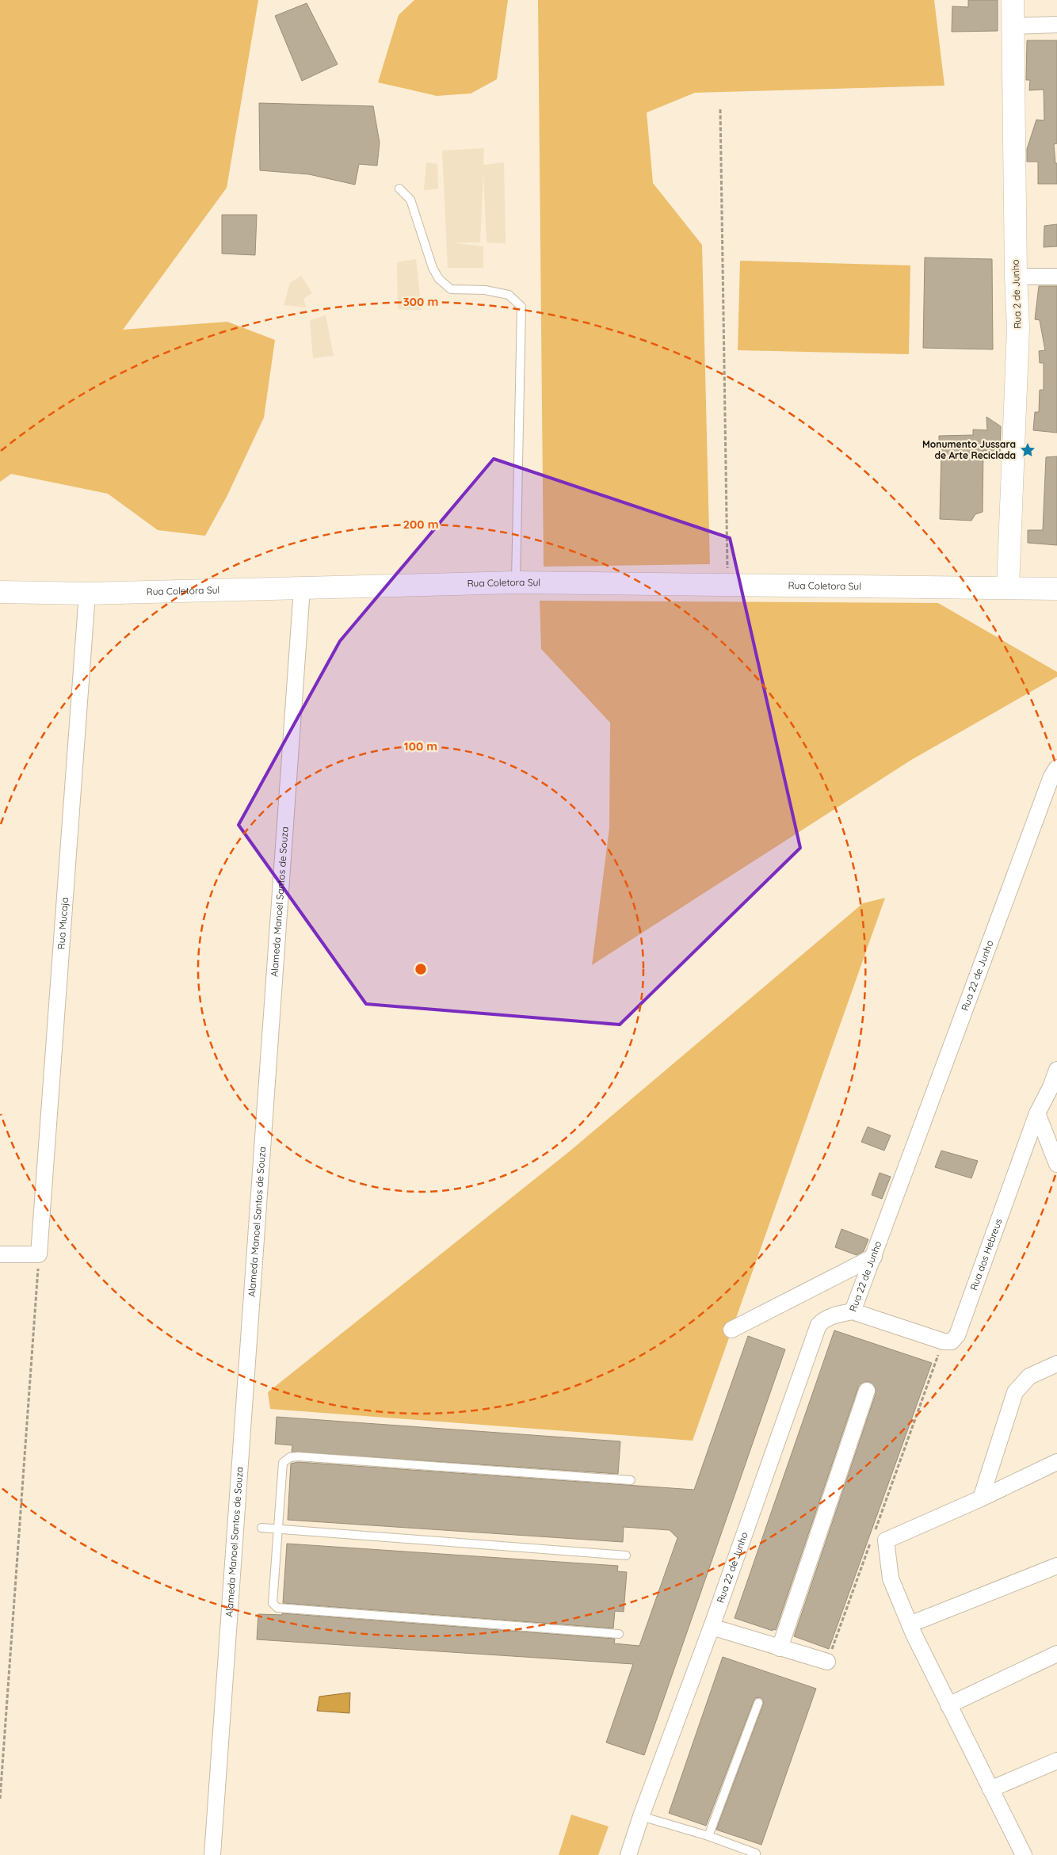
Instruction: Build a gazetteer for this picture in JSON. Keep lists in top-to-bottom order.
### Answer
{
  "streets": {
    "street": [
      "Rua 2 de Junho",
      "Rua Coletora Sul",
      "Alameda Manoel Santos de Souza",
      "Rua Mucaja",
      "Rua 22 de Junho",
      "Rua dos Hebreus"
    ]
  },
  "crossings": [
    ["Rua 2 de Junho", "Rua Coletora Sul"],
    ["Rua Coletora Sul", "Alameda Manoel Santos de Souza"],
    ["Rua Coletora Sul", "Rua Mucaja"]
  ],
  "places": {
    "place": ["Monumento Jussara de Arte Reciclada"]
  },
  "rings": ["300 m", "200 m", "100 m"]
}
